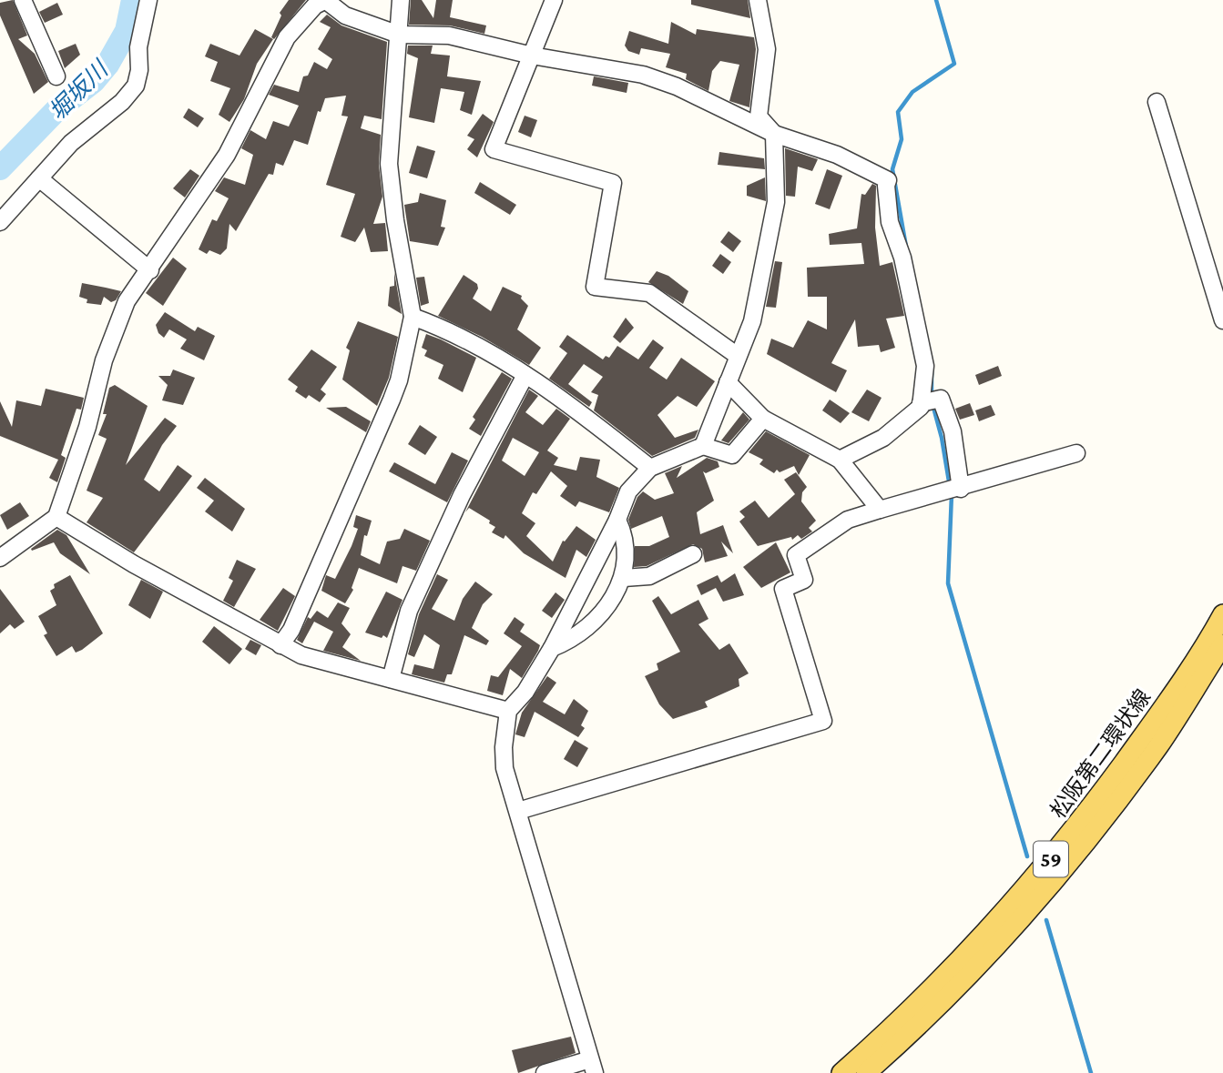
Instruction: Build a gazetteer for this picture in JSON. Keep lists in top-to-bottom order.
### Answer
{
  "streets": {
    "main road": ["松阪第二環状線", "59"]
  },
  "water": ["堀坂川"]
}
